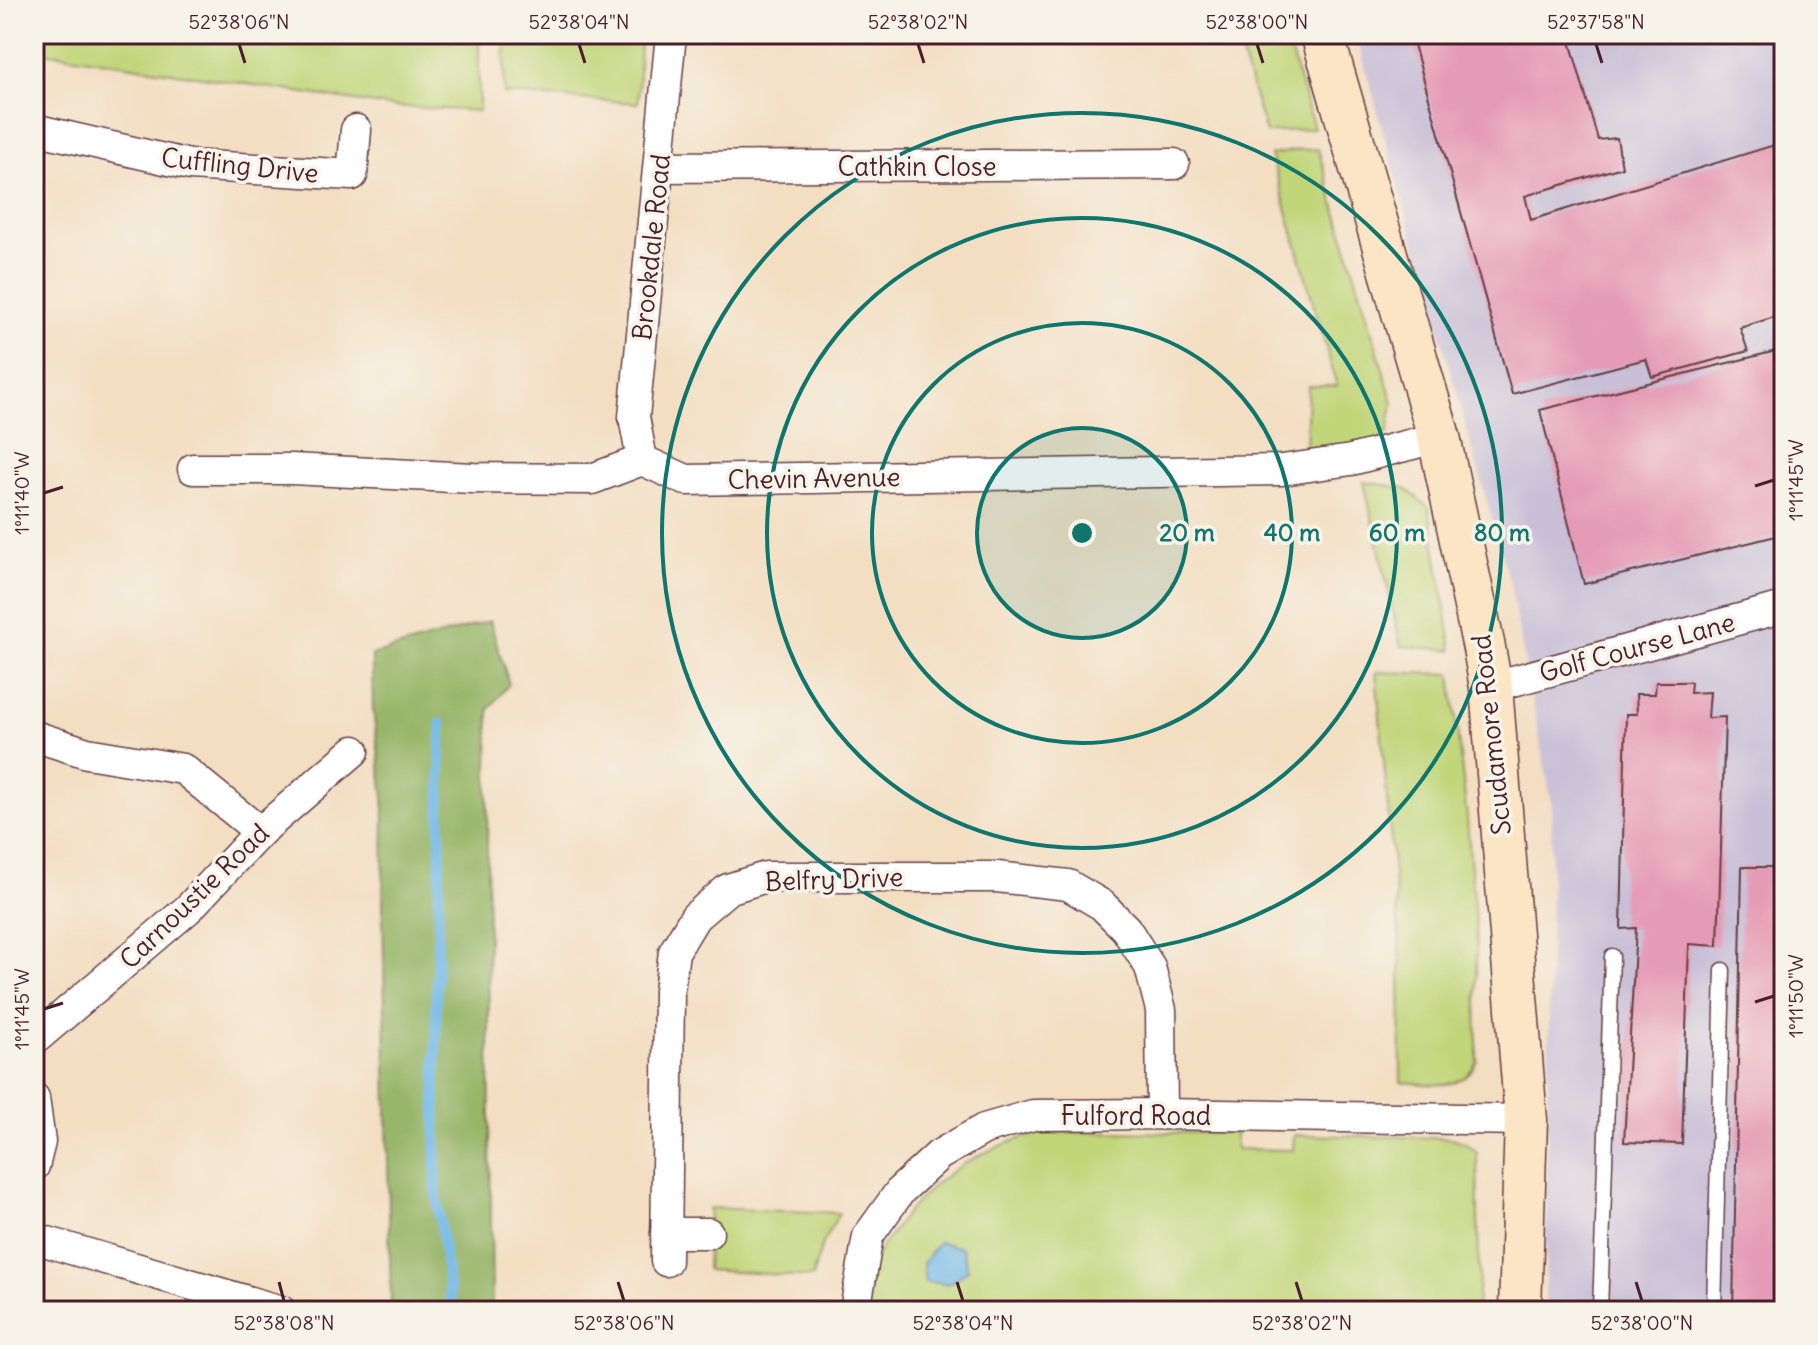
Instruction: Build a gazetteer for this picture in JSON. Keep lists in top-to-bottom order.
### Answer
{
  "streets": {
    "street": [
      "Cuffling Drive",
      "Cathkin Close",
      "Brookdale Road",
      "Chevin Avenue",
      "Golf Course Lane",
      "Scudamore Road",
      "Belfry Drive",
      "Carnoustie Road",
      "Fulford Road"
    ]
  },
  "crossings": [
    ["Cathkin Close", "Brookdale Road"],
    ["Brookdale Road", "Chevin Avenue"],
    ["Chevin Avenue", "Scudamore Road"],
    ["Golf Course Lane", "Scudamore Road"],
    ["Scudamore Road", "Fulford Road"],
    ["Belfry Drive", "Fulford Road"]
  ],
  "coordinates": [
    "52°38'06\"N",
    "52°38'04\"N",
    "52°38'02\"N",
    "52°38'00\"N",
    "52°37'58\"N",
    "1°11'45\"W",
    "1°11'40\"W",
    "1°11'50\"W",
    "52°38'08\"N"
  ],
  "rings": [
    "20 m",
    "40 m",
    "60 m",
    "80 m"
  ]
}
